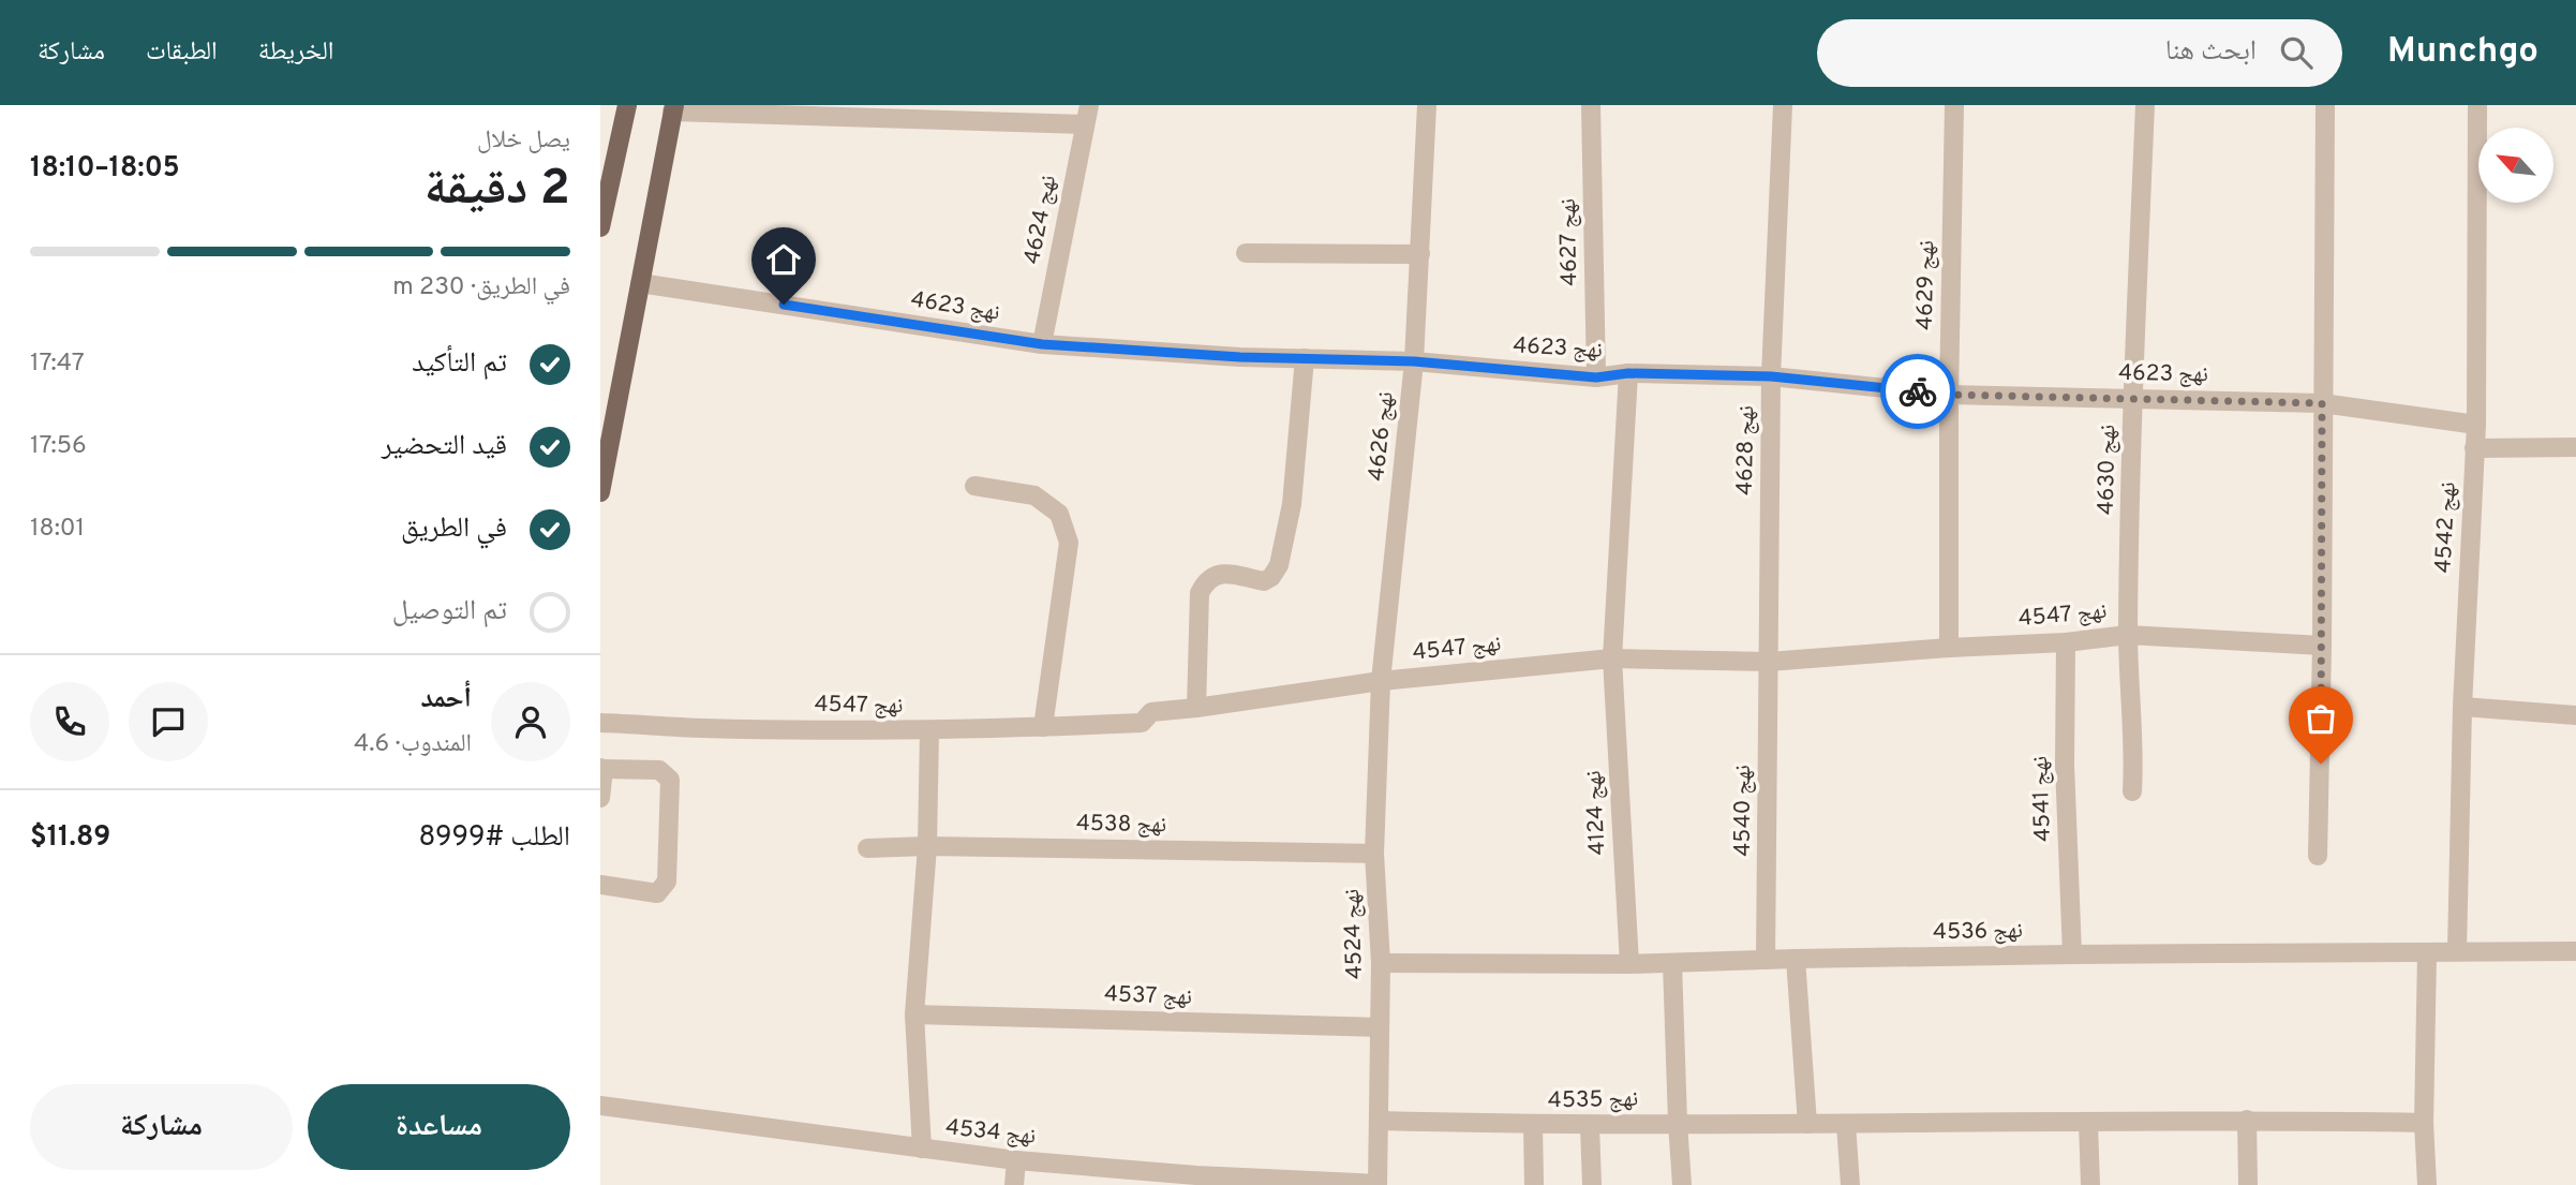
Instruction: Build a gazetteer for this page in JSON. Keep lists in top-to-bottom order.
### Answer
{
  "streets": {
    "street": [
      "نهج 4624",
      "نهج 4627",
      "نهج 4629",
      "نهج 4623",
      "نهج 4626",
      "نهج 4628",
      "نهج 4630",
      "نهج 4542",
      "نهج 4547",
      "نهج 4541",
      "نهج 4540",
      "نهج 4124",
      "نهج 4538",
      "نهج 4536",
      "نهج 4524",
      "نهج 4537",
      "نهج 4535",
      "نهج 4534"
    ]
  },
  "crossings": [
    ["نهج 4624", "نهج 4623"],
    ["نهج 4627", "نهج 4623"],
    ["نهج 4629", "نهج 4623"],
    ["نهج 4629", "نهج 4547"],
    ["نهج 4623", "نهج 4626"],
    ["نهج 4623", "نهج 4628"],
    ["نهج 4623", "نهج 4630"],
    ["نهج 4623", "نهج 4542"],
    ["نهج 4623", "نهج 4124"],
    ["نهج 4626", "نهج 4547"],
    ["نهج 4626", "نهج 4524"],
    ["نهج 4628", "نهج 4547"],
    ["نهج 4628", "نهج 4540"],
    ["نهج 4630", "نهج 4547"],
    ["نهج 4542", "نهج 4536"],
    ["نهج 4547", "نهج 4541"],
    ["نهج 4547", "نهج 4540"],
    ["نهج 4547", "نهج 4124"],
    ["نهج 4547", "نهج 4524"],
    ["نهج 4541", "نهج 4536"],
    ["نهج 4540", "نهج 4536"],
    ["نهج 4124", "نهج 4536"],
    ["نهج 4538", "نهج 4524"],
    ["نهج 4536", "نهج 4524"],
    ["نهج 4524", "نهج 4537"],
    ["نهج 4524", "نهج 4535"],
    ["نهج 4524", "نهج 4534"]
  ],
  "north": "top left",
  "page": {
    "header": "Munchgo",
    "search": "ابحث هنا",
    "nav": ["الخريطة", "الطبقات", "مشاركة"],
    "heading": ["2 دقيقة", "يصل خلال", "18:05–18:10"],
    "panel": [
      "أحمد",
      "المندوب · 4.6",
      "الطلب #8999",
      "$11.89"
    ],
    "bar": "في الطريق · 230 m",
    "list": [
      ["تم التأكيد", "17:47"],
      ["قيد التحضير", "17:56"],
      ["في الطريق", "18:01"],
      "تم التوصيل"
    ],
    "buttons": ["مساعدة", "مشاركة"]
  }
}
